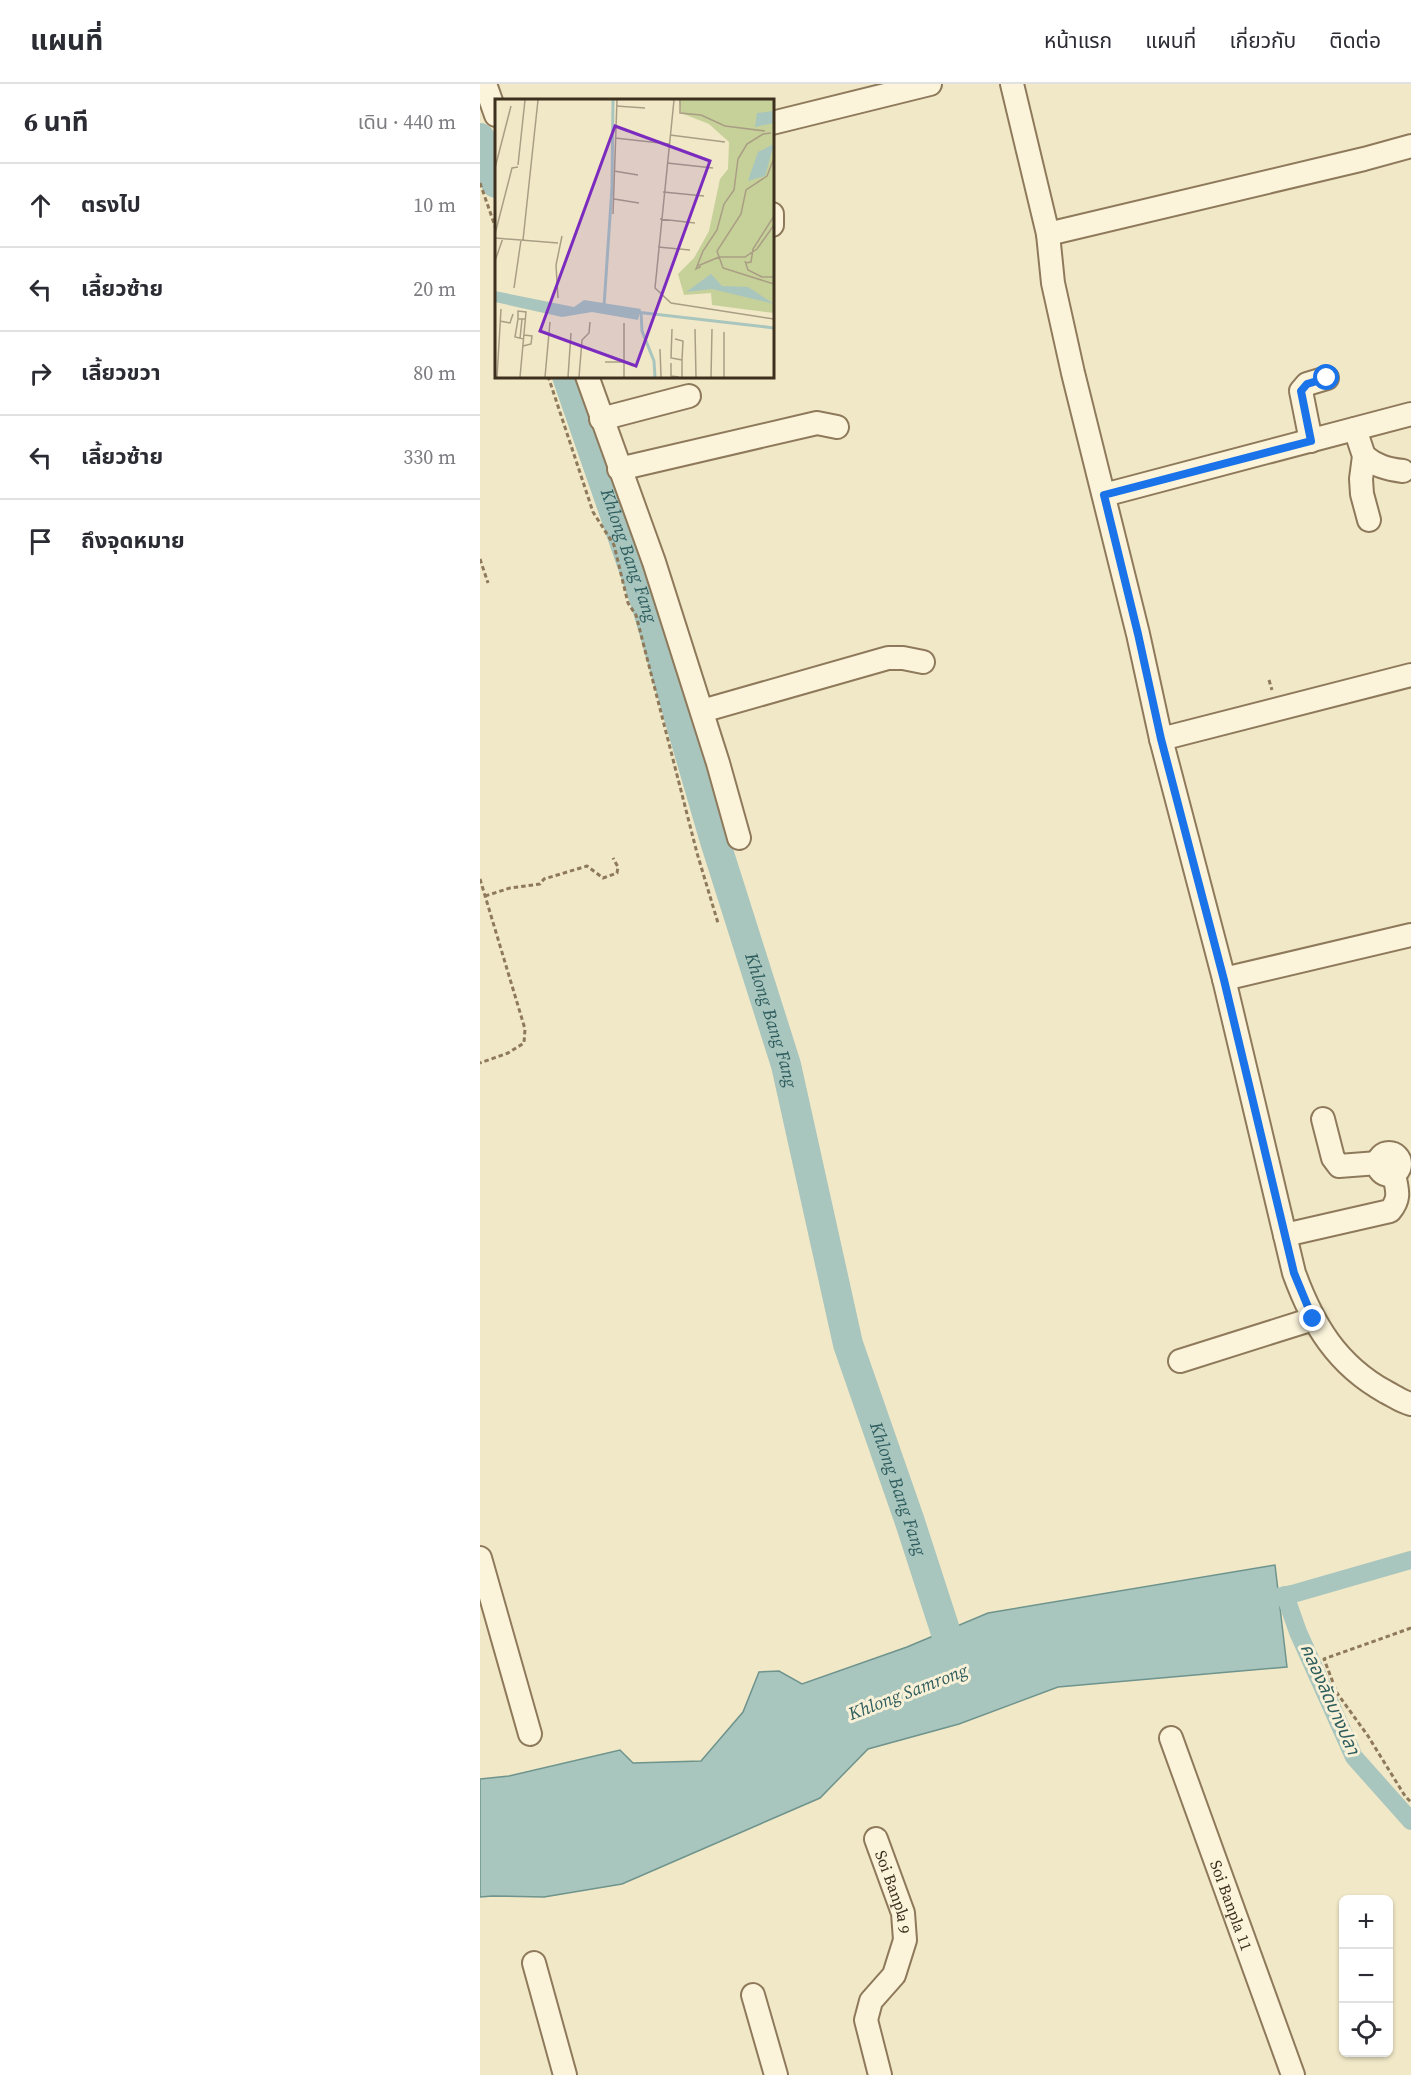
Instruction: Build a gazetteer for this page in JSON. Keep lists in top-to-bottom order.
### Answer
{
  "streets": {
    "street": ["Soi Banpla 9", "Soi Banpla 11"]
  },
  "water": ["Khlong Bang Fang", "Khlong Samrong", "คลองลัดบางปลา"],
  "page": {
    "header": "แผนที่",
    "nav": [
      "หน้าแรก",
      "แผนที่",
      "เกี่ยวกับ",
      "ติดต่อ"
    ],
    "heading": ["6 นาที", "เดิน · 440 m"],
    "list": [
      ["ตรงไป", "10 m"],
      ["เลี้ยวซ้าย", "20 m"],
      ["เลี้ยวขวา", "80 m"],
      ["เลี้ยวซ้าย", "330 m"],
      "ถึงจุดหมาย"
    ],
    "map_buttons": ["+", "−"]
  }
}
